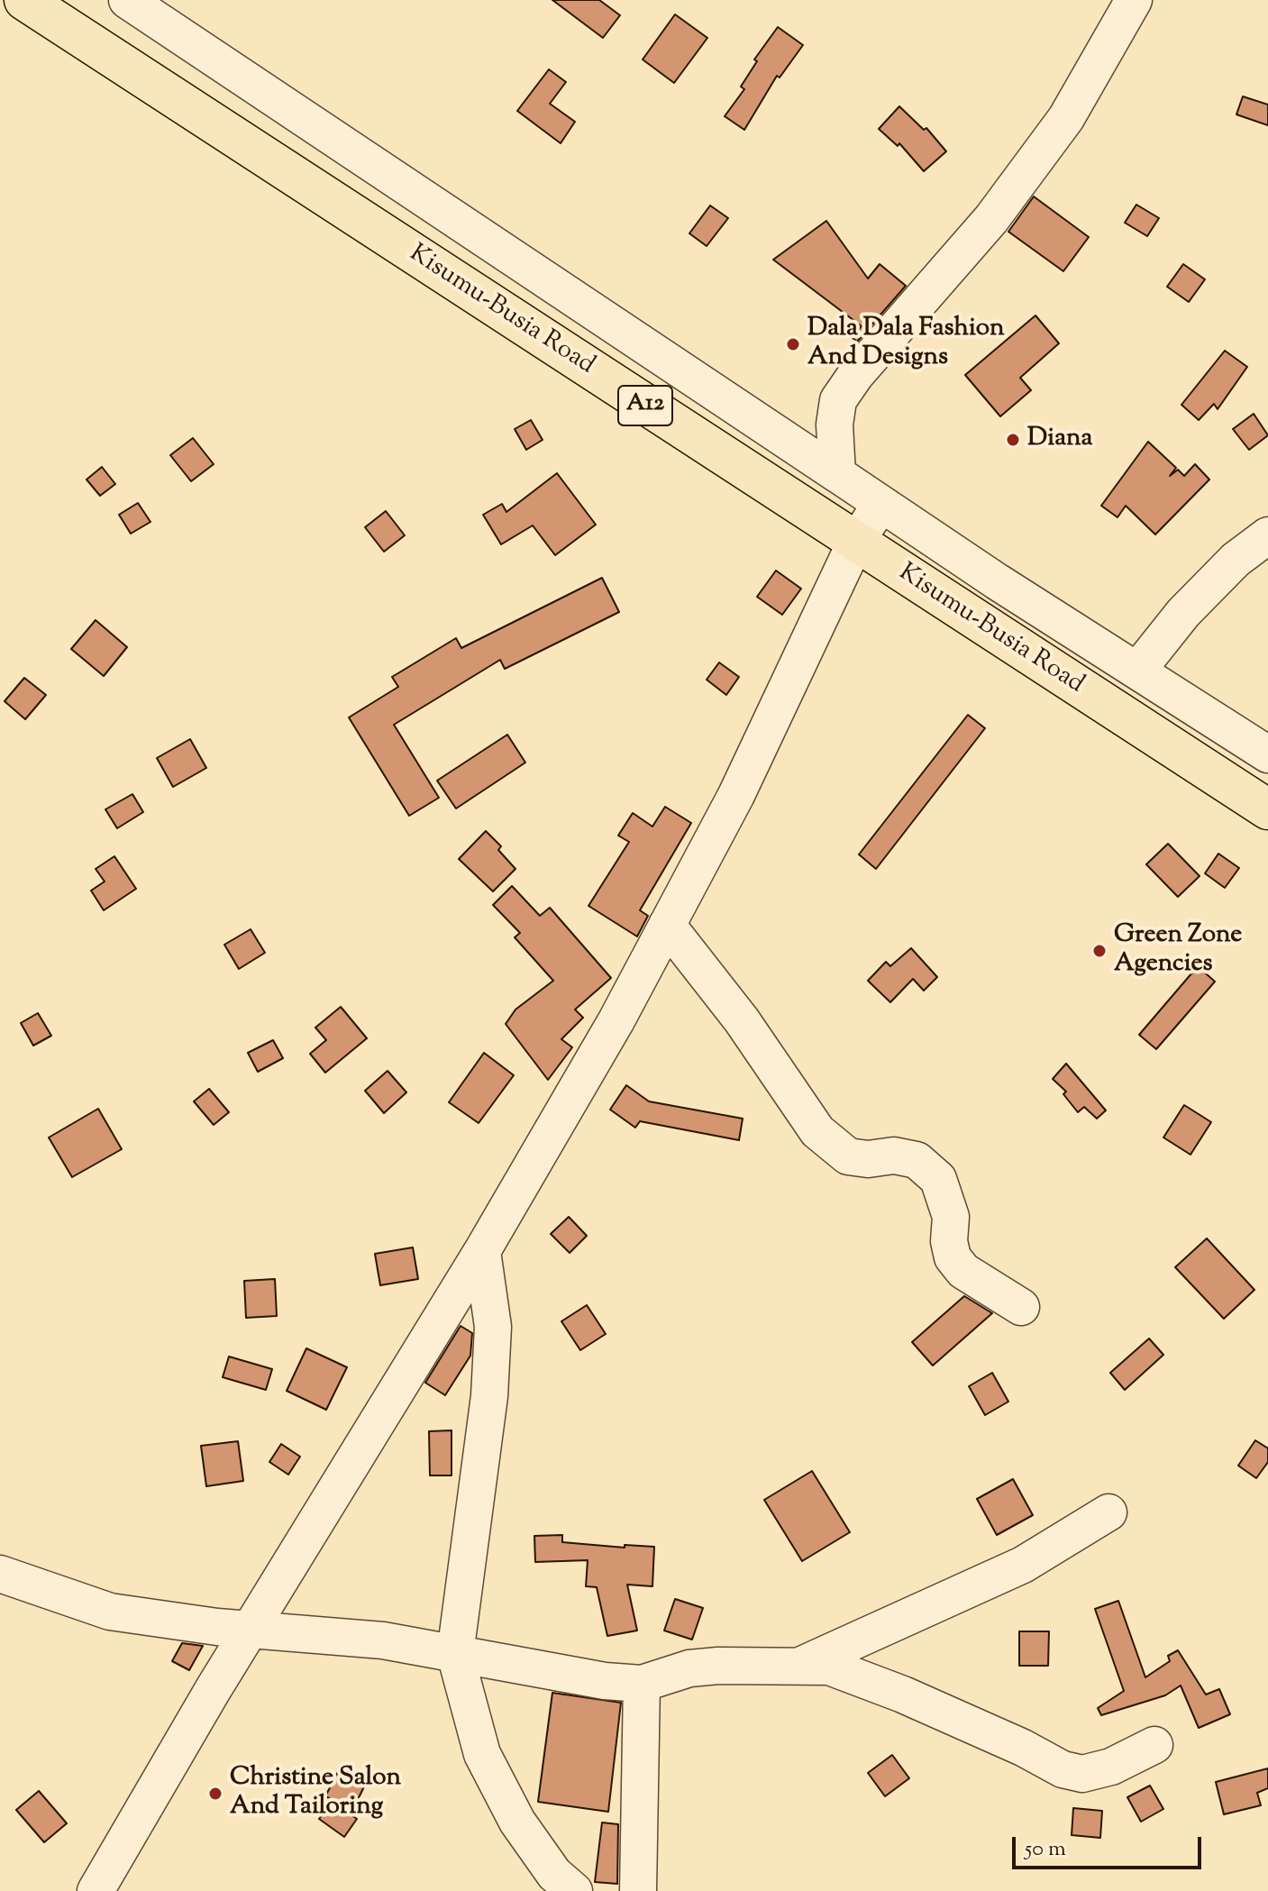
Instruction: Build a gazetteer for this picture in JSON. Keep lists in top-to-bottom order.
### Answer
{
  "streets": {
    "highway": ["Kisumu-Busia Road", "A12"]
  },
  "places": [
    "Dala Dala Fashion And Designs",
    "Diana",
    "Green Zone Agencies",
    "Christine Salon And Tailoring"
  ],
  "scale_bar": "50 m"
}
